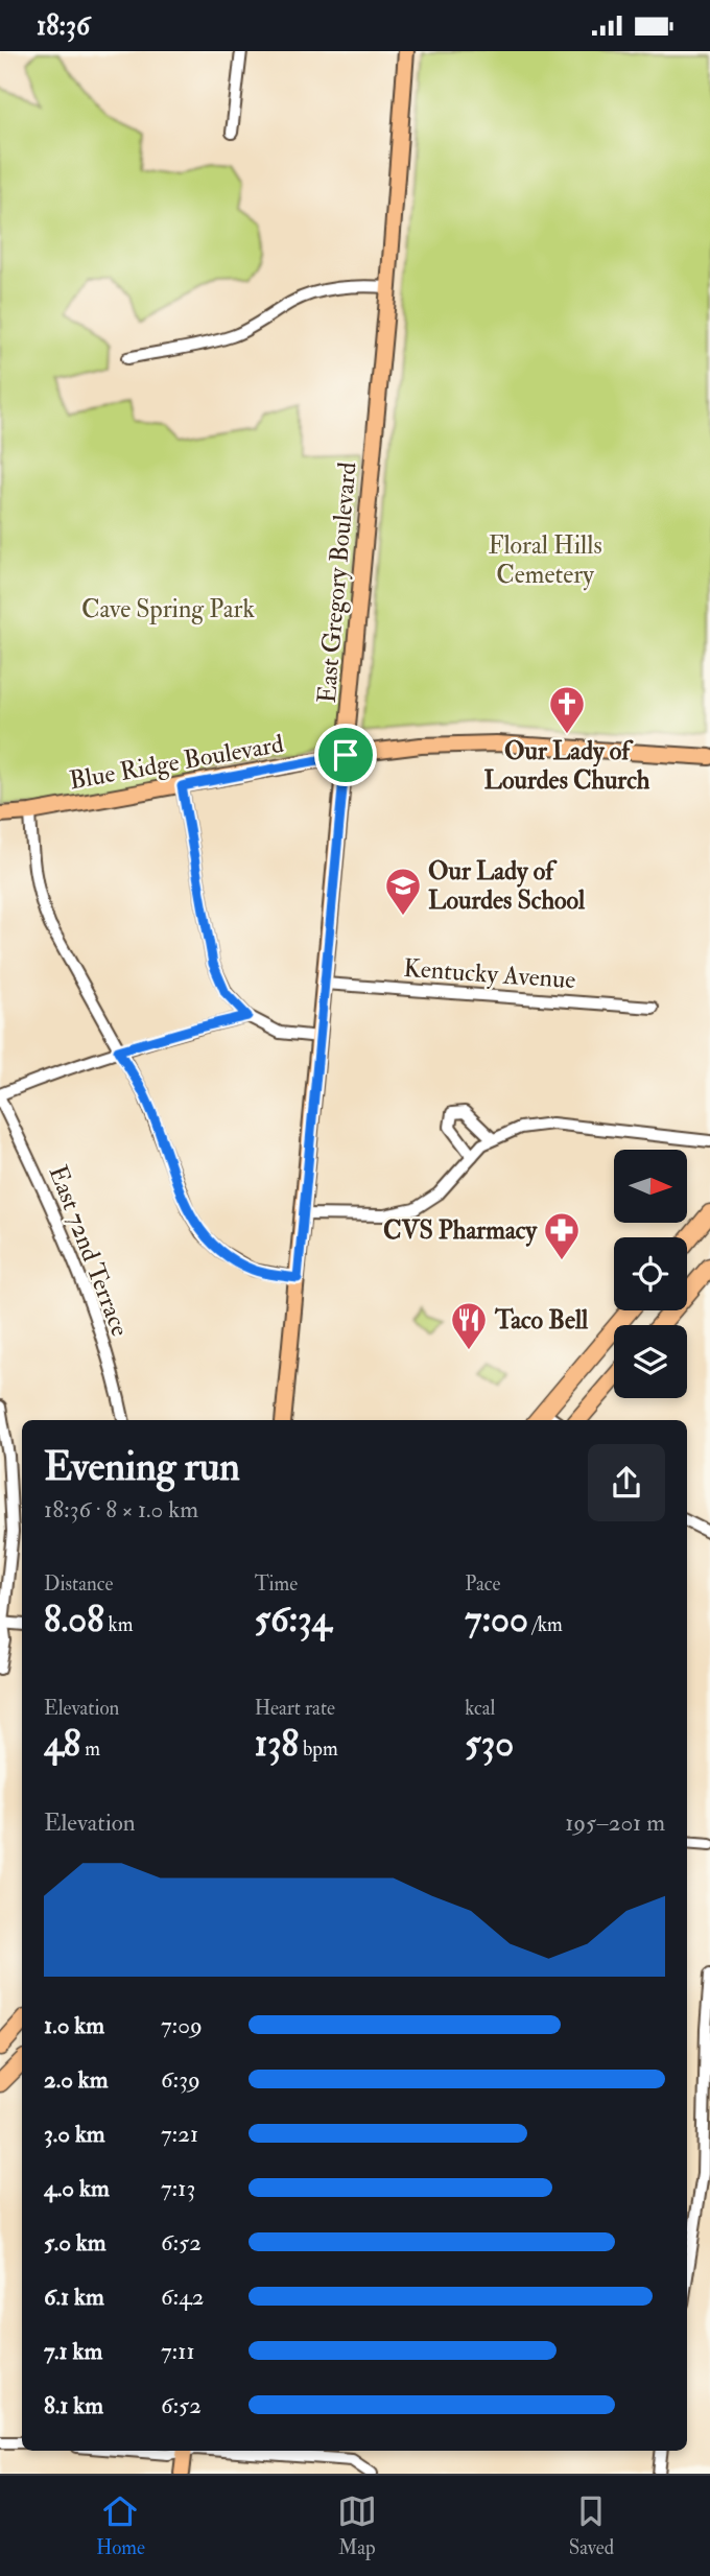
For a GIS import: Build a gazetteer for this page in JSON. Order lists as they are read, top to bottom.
{
  "streets": {
    "main road": ["East Gregory Boulevard", "Blue Ridge Boulevard"],
    "street": ["Kentucky Avenue", "East 72nd Terrace"]
  },
  "crossings": [
    ["East Gregory Boulevard", "Blue Ridge Boulevard"],
    ["East Gregory Boulevard", "Kentucky Avenue"]
  ],
  "parks": ["Floral Hills Cemetery", "Cave Spring Park"],
  "places": {
    "church": ["Our Lady of Lourdes Church"],
    "school or university": ["Our Lady of Lourdes School"],
    "pharmacy": ["CVS Pharmacy"],
    "restaurant": ["Taco Bell"]
  },
  "north": "right",
  "page": {
    "status": "18:36",
    "heading": ["Evening run", "18:36 · 8 × 1.0 km"],
    "stats": [
      ["Distance", "8.08 km"],
      ["Time", "56:34"],
      ["Pace", "7:00 /km"],
      ["Elevation", "48 m"],
      ["Heart rate", "138 bpm"],
      ["kcal", "530"]
    ],
    "chart": ["Elevation", "195–201 m"],
    "list": [
      {
        "name": "1.0 km",
        "note": "7:09"
      },
      {
        "name": "2.0 km",
        "note": "6:39"
      },
      {
        "name": "3.0 km",
        "note": "7:21"
      },
      {
        "name": "4.0 km",
        "note": "7:13"
      },
      {
        "name": "5.0 km",
        "note": "6:52"
      },
      {
        "name": "6.1 km",
        "note": "6:42"
      },
      {
        "name": "7.1 km",
        "note": "7:11"
      },
      {
        "name": "8.1 km",
        "note": "6:52"
      }
    ],
    "tabs": ["Home", "Map", "Saved"]
  }
}
